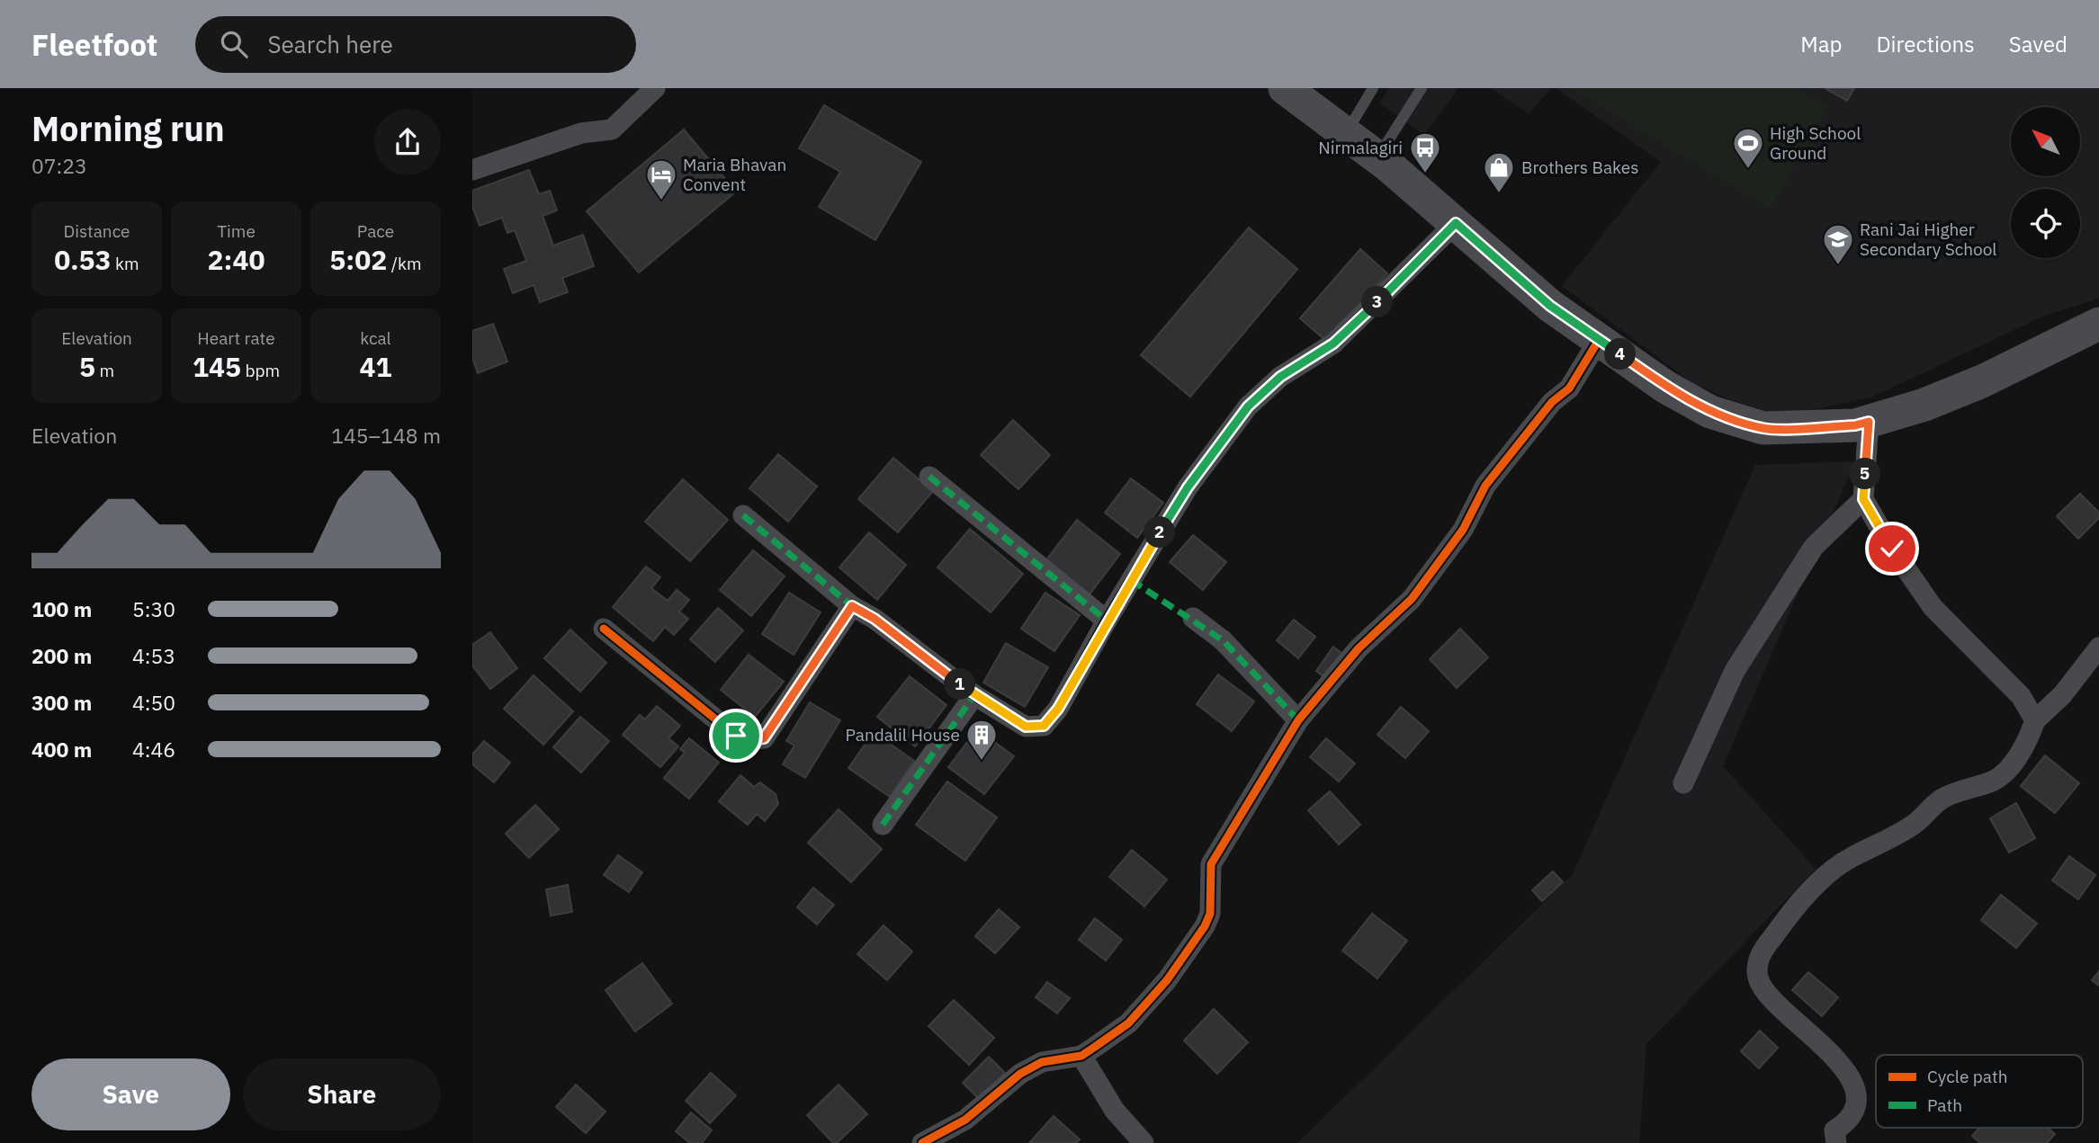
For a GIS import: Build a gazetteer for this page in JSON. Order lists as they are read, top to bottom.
{
  "places": {
    "sports": ["High School Ground"],
    "bus stop": ["Nirmalagiri"],
    "shop": ["Brothers Bakes"],
    "hotel": ["Maria Bhavan Convent"],
    "school or university": ["Rani Jai Higher Secondary School"],
    "building": ["Pandalil House"]
  },
  "legend": ["Cycle path", "Path"],
  "north": "top left",
  "page": {
    "header": "Fleetfoot",
    "search": "Search here",
    "nav": ["Map", "Directions", "Saved"],
    "heading": ["Morning run", "07:23"],
    "stats": [
      ["Distance", "0.53 km"],
      ["Time", "2:40"],
      ["Pace", "5:02 /km"],
      ["Elevation", "5 m"],
      ["Heart rate", "145 bpm"],
      ["kcal", "41"]
    ],
    "pins": [
      "3",
      "4",
      "5",
      "2",
      "1"
    ],
    "chart": ["Elevation", "145–148 m"],
    "list": [
      {
        "name": "100 m",
        "note": "5:30"
      },
      {
        "name": "200 m",
        "note": "4:53"
      },
      {
        "name": "300 m",
        "note": "4:50"
      },
      {
        "name": "400 m",
        "note": "4:46"
      }
    ],
    "buttons": ["Save", "Share"]
  }
}
